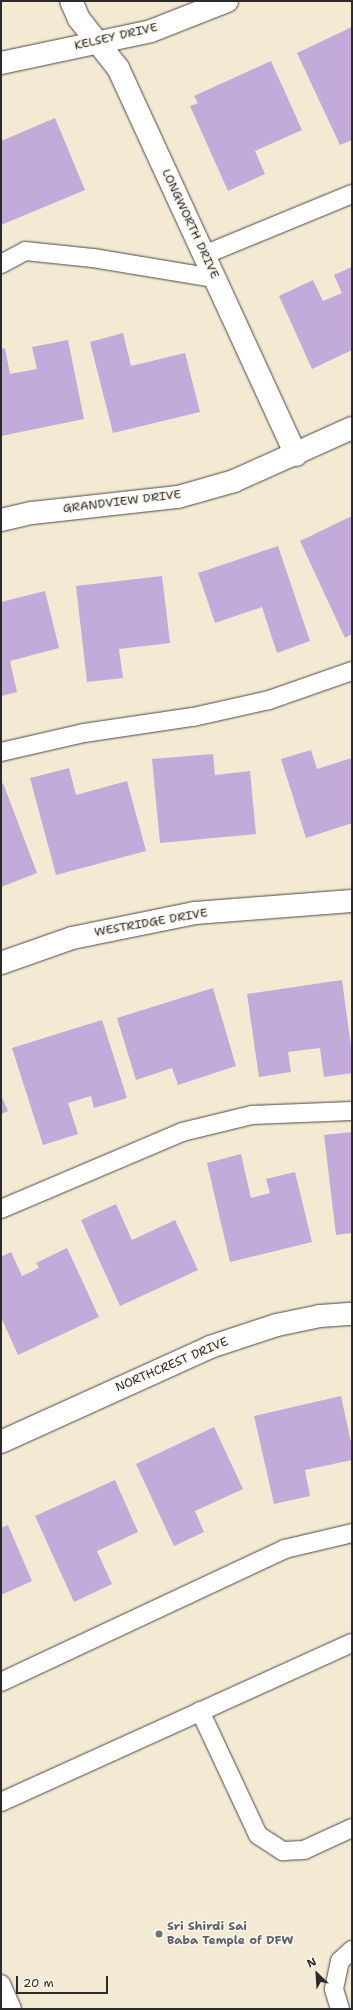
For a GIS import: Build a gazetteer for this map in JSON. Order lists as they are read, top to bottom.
{
  "streets": {
    "street": [
      "KELSEY DRIVE",
      "LONGWORTH DRIVE",
      "GRANDVIEW DRIVE",
      "WESTRIDGE DRIVE",
      "NORTHCREST DRIVE"
    ]
  },
  "crossings": [
    ["KELSEY DRIVE", "LONGWORTH DRIVE"],
    ["LONGWORTH DRIVE", "GRANDVIEW DRIVE"]
  ],
  "places": ["Sri Shirdi Sai Baba Temple of DFW"],
  "scale_bar": "20 m",
  "north": "top left"
}
